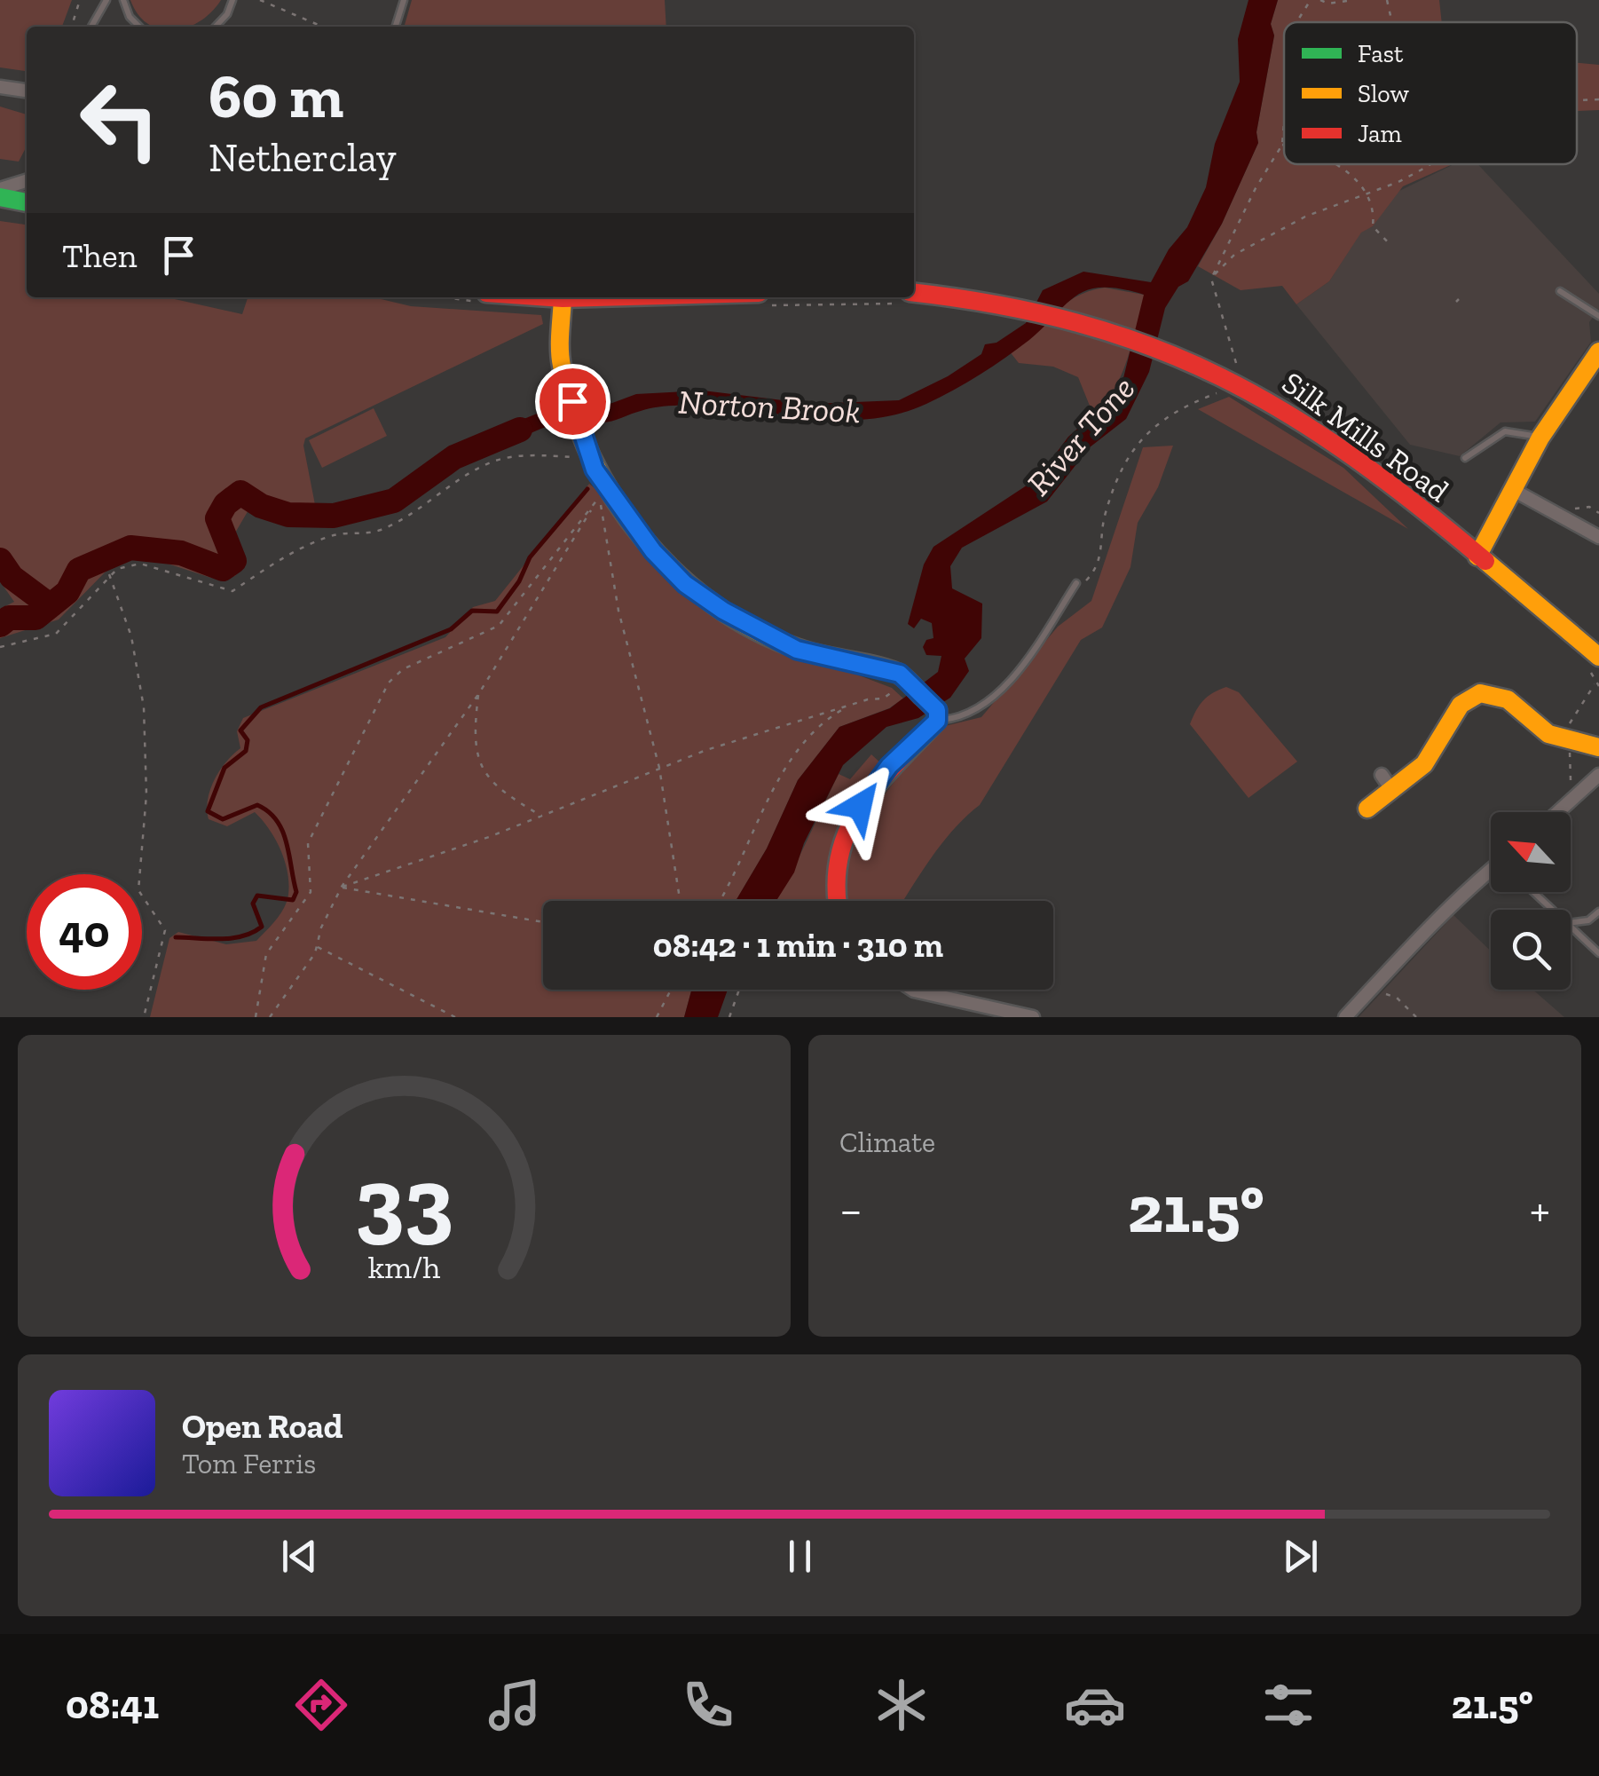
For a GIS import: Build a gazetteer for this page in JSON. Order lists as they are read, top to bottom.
{
  "streets": {
    "street": ["Silk Mills Road"]
  },
  "water": ["Norton Brook", "River Tone"],
  "legend": ["Fast", "Slow", "Jam"],
  "north": "top left",
  "page": {
    "turn": ["60 m", "Netherclay"],
    "then": "Then",
    "limit": "40",
    "trip": "08:42 · 1 min · 310 m",
    "tile": "Climate",
    "heat": ["−", "21.5°", "+"],
    "song": ["Open Road", "Tom Ferris"],
    "tabs": ["08:41", "21.5°"],
    "gauge": ["33", "km/h"]
  }
}
